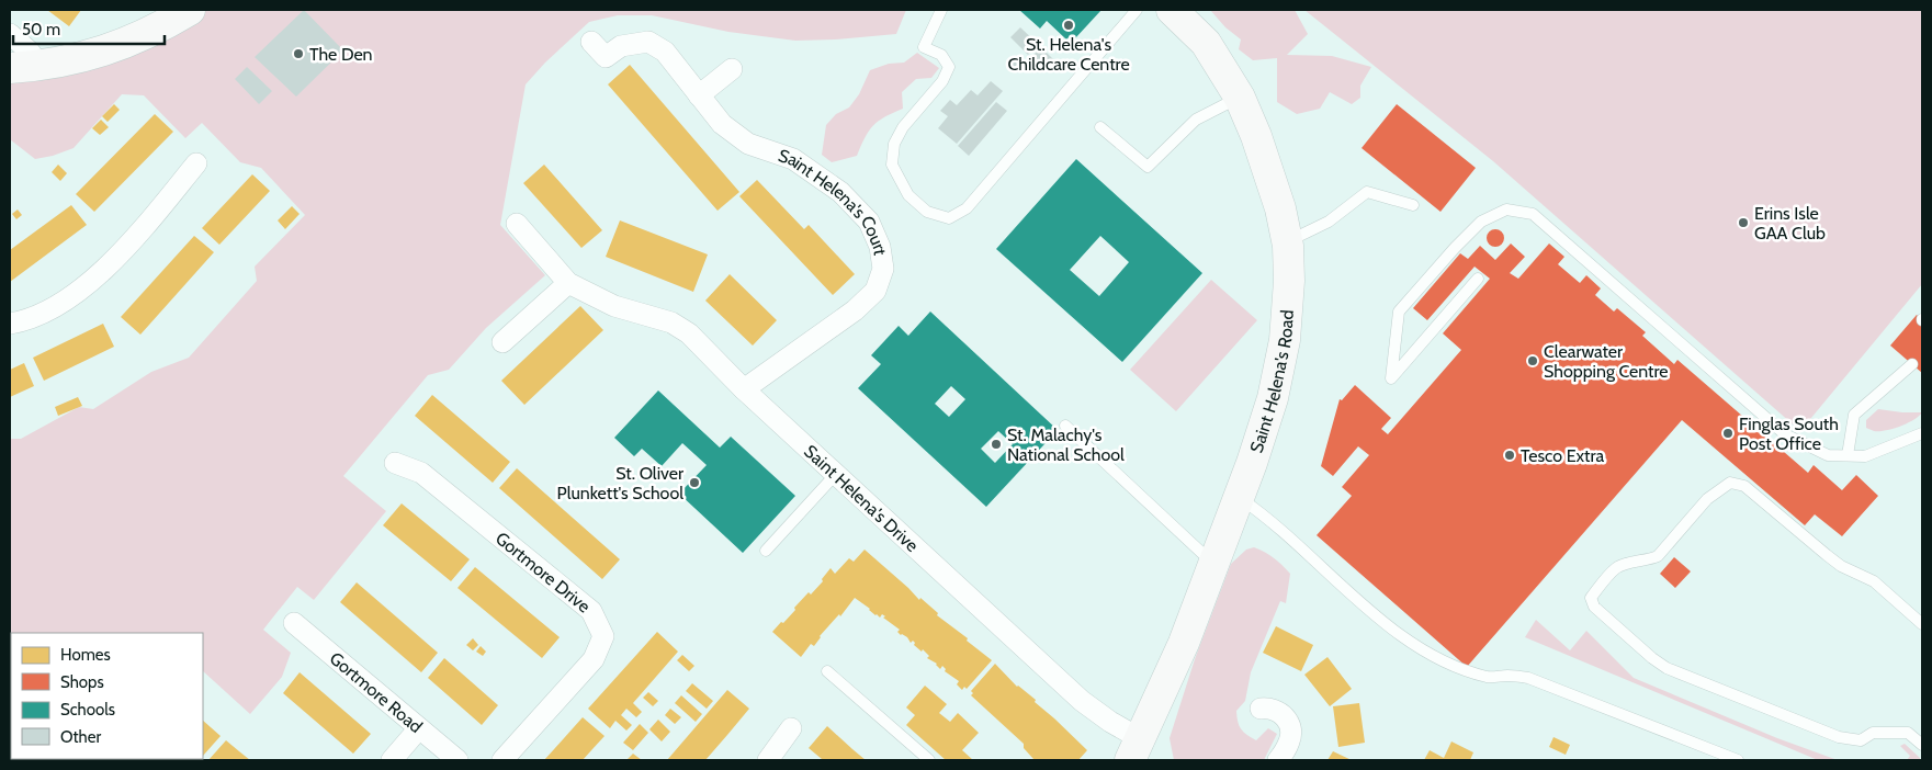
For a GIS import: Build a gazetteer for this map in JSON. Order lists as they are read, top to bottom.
{
  "streets": {
    "street": [
      "Saint Helena's Court",
      "Saint Helena's Road",
      "Saint Helena's Drive",
      "Gortmore Drive",
      "Gortmore Road"
    ]
  },
  "crossings": [
    ["Saint Helena's Court", "Saint Helena's Drive"],
    ["Saint Helena's Road", "Saint Helena's Drive"]
  ],
  "places": [
    "St. Helena's Childcare Centre",
    "The Den",
    "Erins Isle GAA Club",
    "Clearwater Shopping Centre",
    "Finglas South Post Office",
    "St. Malachy's National School",
    "Tesco Extra",
    "St. Oliver Plunkett's School"
  ],
  "legend": [
    "Homes",
    "Shops",
    "Schools",
    "Other"
  ],
  "scale_bar": "50 m"
}
